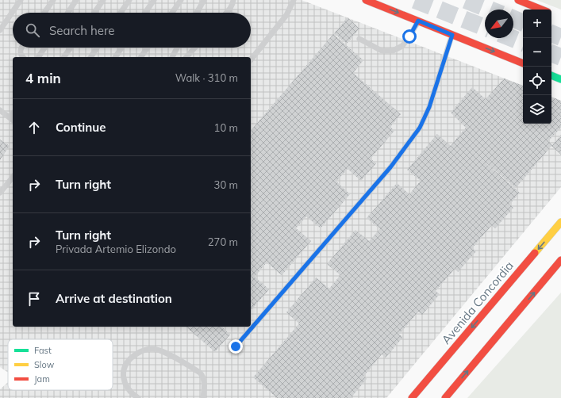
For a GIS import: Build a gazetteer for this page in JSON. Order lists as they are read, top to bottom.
{
  "streets": {
    "main road": ["Avenida Concordia"]
  },
  "legend": ["Fast", "Slow", "Jam"],
  "north": "bottom left",
  "page": {
    "map_buttons": ["+", "−"],
    "search": "Search here",
    "heading": ["4 min", "Walk · 310 m"],
    "list": [
      ["Continue", "10 m"],
      ["Turn right", "30 m"],
      ["Turn right", "Privada Artemio Elizondo", "270 m"],
      "Arrive at destination"
    ]
  }
}
